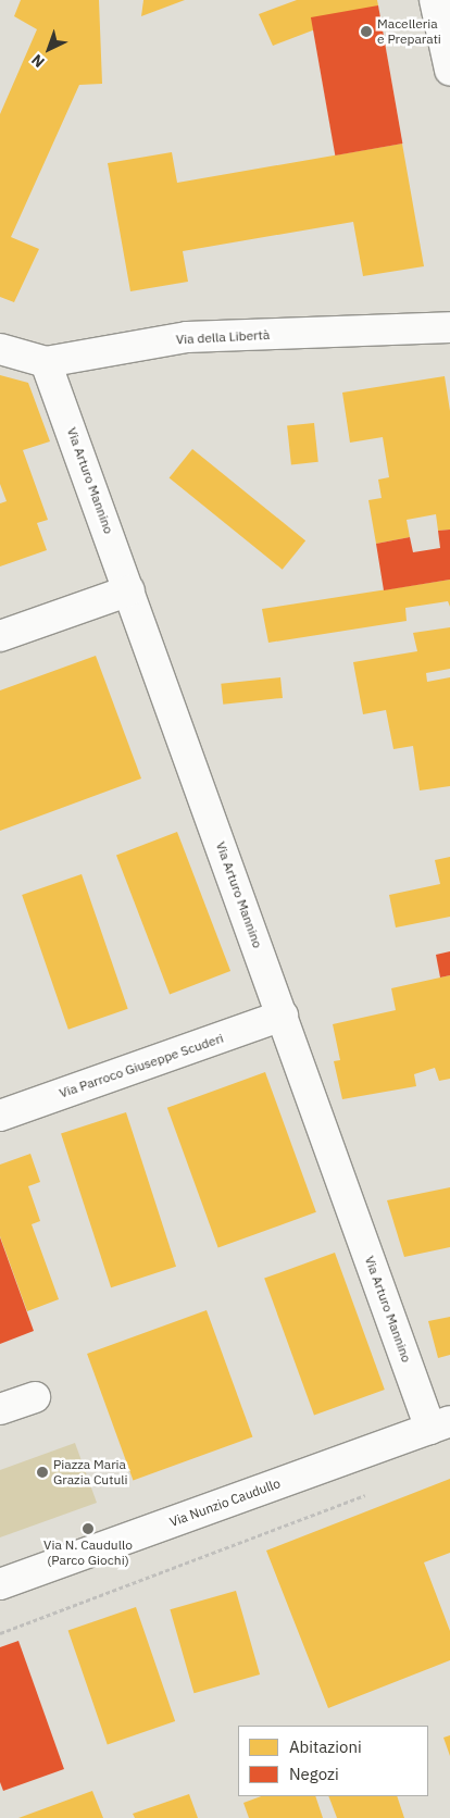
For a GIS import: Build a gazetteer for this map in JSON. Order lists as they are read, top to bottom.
{
  "streets": {
    "street": [
      "Via della Libertà",
      "Via Arturo Mannino",
      "Via Parroco Giuseppe Scuderi",
      "Via Nunzio Caudullo"
    ]
  },
  "crossings": [
    ["Via della Libertà", "Via Arturo Mannino"],
    ["Via Arturo Mannino", "Via Parroco Giuseppe Scuderi"],
    ["Via Arturo Mannino", "Via Nunzio Caudullo"]
  ],
  "places": ["Macelleria e Preparati", "Piazza Maria Grazia Cutuli", "Via N. Caudullo (Parco Giochi)"],
  "legend": ["Abitazioni", "Negozi"],
  "north": "bottom left"
}
